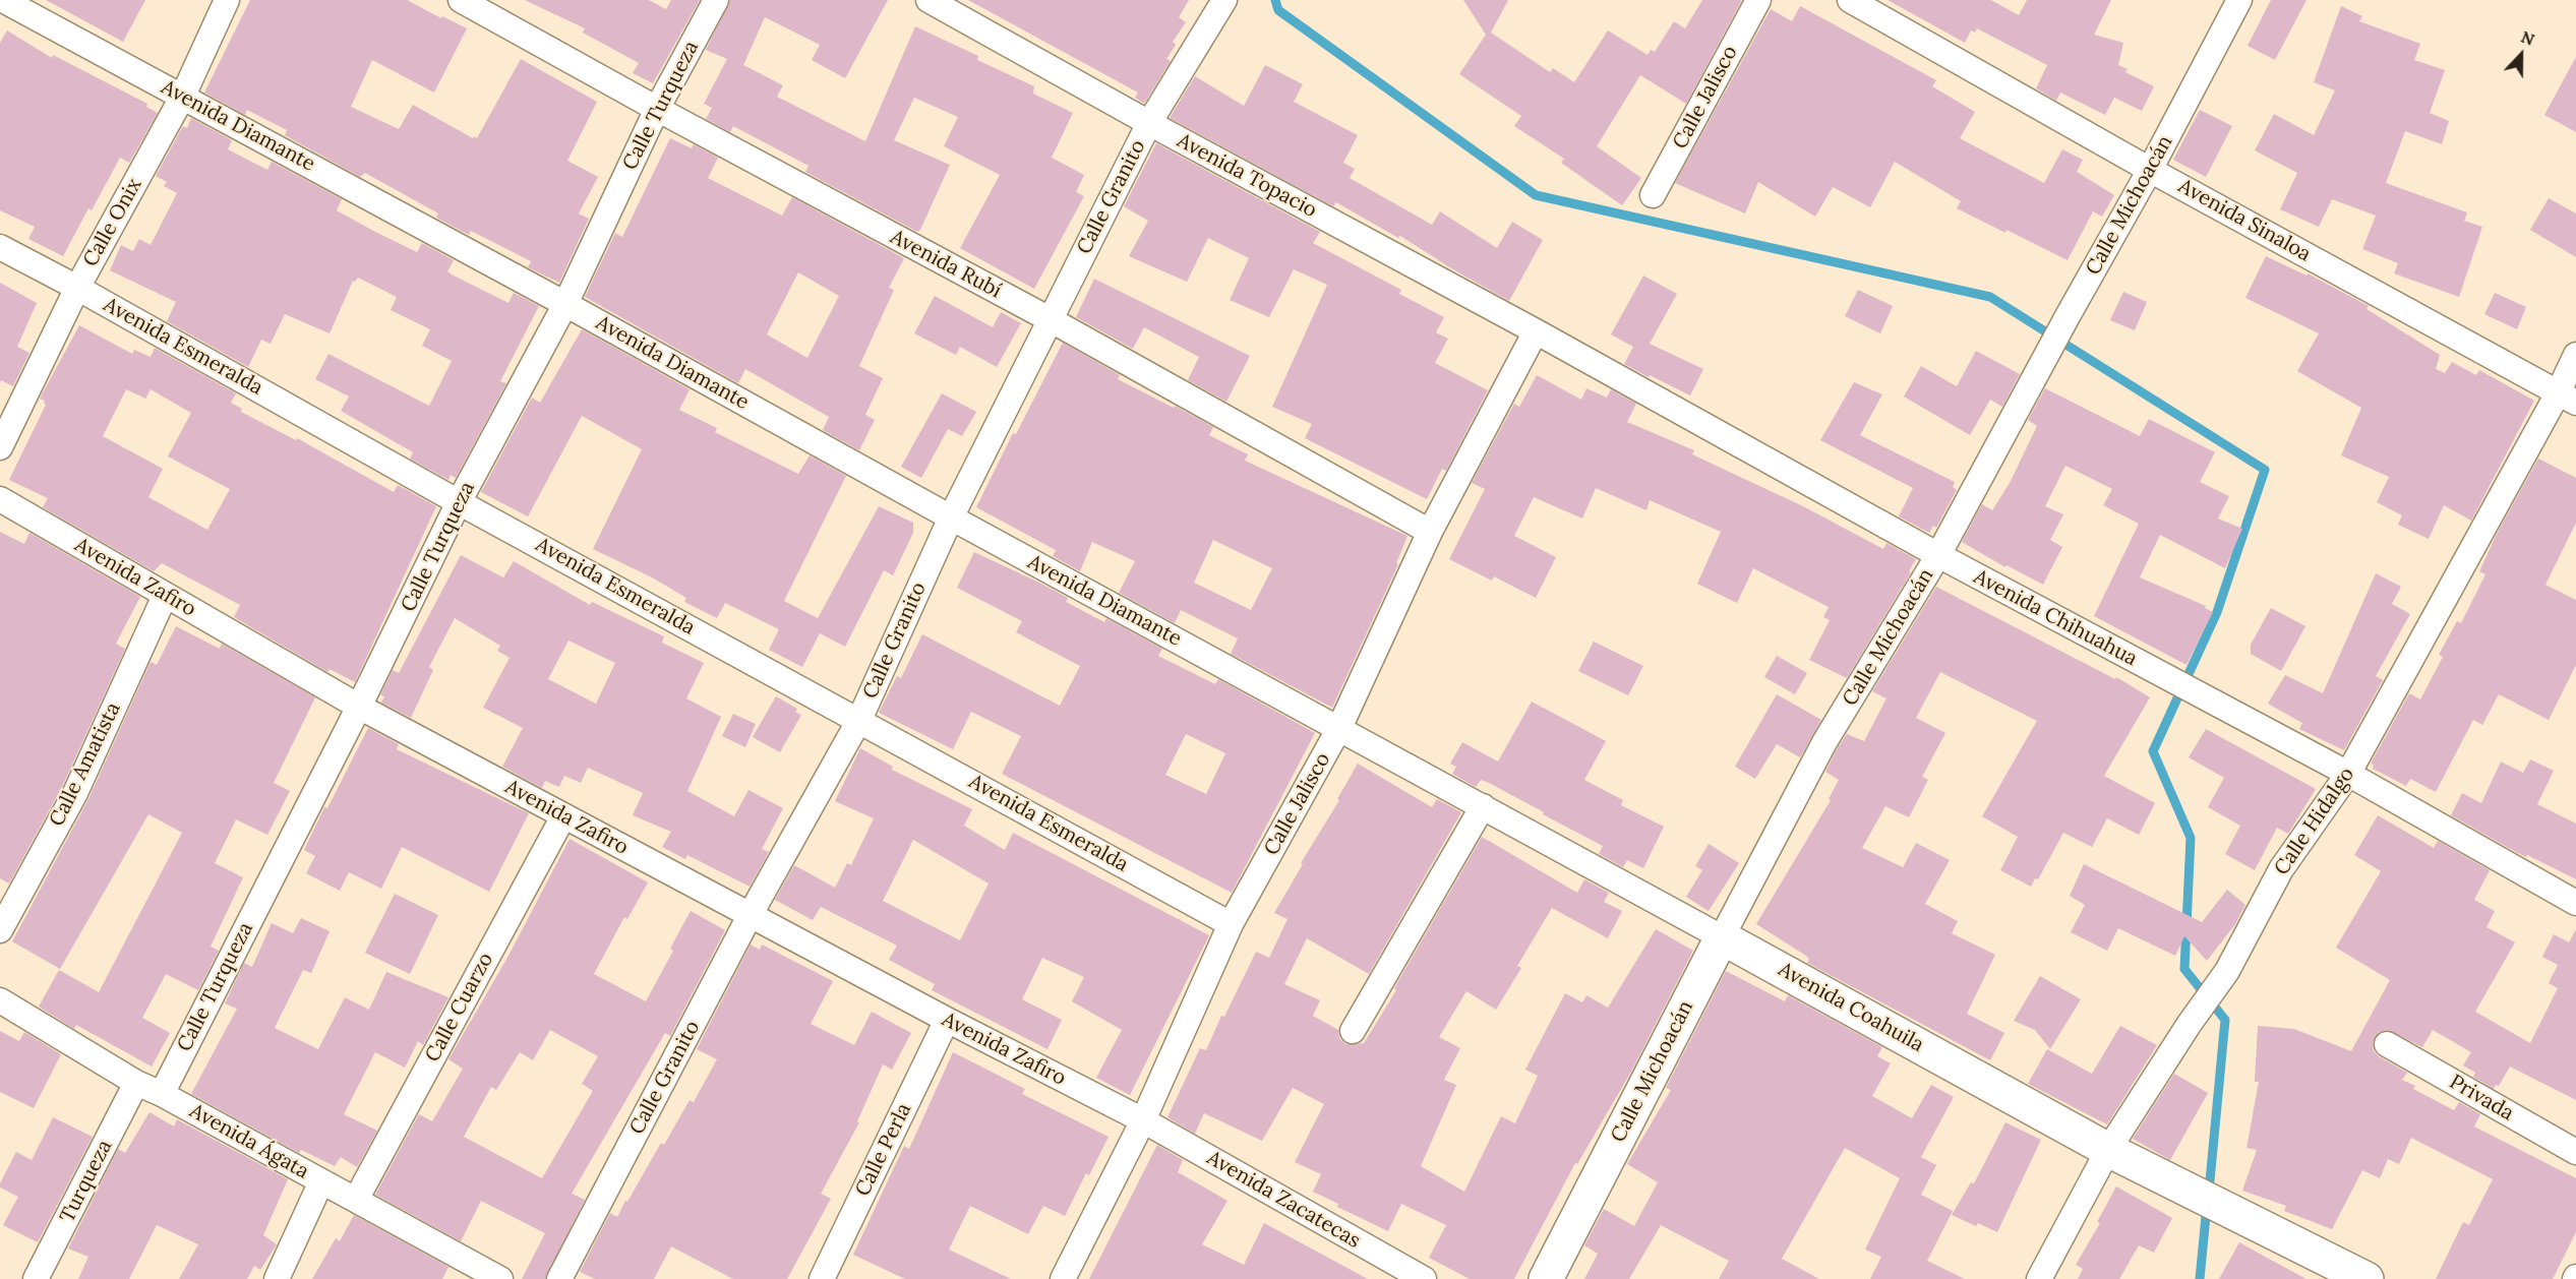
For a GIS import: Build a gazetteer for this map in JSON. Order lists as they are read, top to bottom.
{
  "streets": {
    "street": [
      "Calle Jalisco",
      "Calle Turqueza",
      "Avenida Diamante",
      "Avenida Topacio",
      "Calle Granito",
      "Calle Michoacán",
      "Avenida Sinaloa",
      "Calle Onix",
      "Avenida Rubí",
      "Avenida Esmeralda",
      "Avenida Zafiro",
      "Avenida Chihuahua",
      "Calle Amatista",
      "Calle Hidalgo",
      "Calle Cuarzo",
      "Avenida Coahuila",
      "Privada",
      "Avenida Ágata",
      "Calle Perla",
      "Turqueza",
      "Avenida Zacatecas"
    ]
  },
  "crossings": [
    ["Calle Jalisco", "Avenida Diamante"],
    ["Calle Jalisco", "Avenida Topacio"],
    ["Calle Jalisco", "Avenida Rubí"],
    ["Calle Jalisco", "Avenida Esmeralda"],
    ["Calle Jalisco", "Avenida Zafiro"],
    ["Calle Jalisco", "Avenida Chihuahua"],
    ["Calle Jalisco", "Avenida Coahuila"],
    ["Calle Jalisco", "Avenida Zacatecas"],
    ["Calle Turqueza", "Avenida Diamante"],
    ["Calle Turqueza", "Avenida Rubí"],
    ["Calle Turqueza", "Avenida Esmeralda"],
    ["Calle Turqueza", "Avenida Zafiro"],
    ["Calle Turqueza", "Avenida Ágata"],
    ["Avenida Diamante", "Calle Granito"],
    ["Avenida Diamante", "Calle Onix"],
    ["Avenida Diamante", "Avenida Coahuila"],
    ["Avenida Topacio", "Calle Granito"],
    ["Avenida Topacio", "Avenida Chihuahua"],
    ["Calle Granito", "Avenida Rubí"],
    ["Calle Granito", "Avenida Esmeralda"],
    ["Calle Granito", "Avenida Zafiro"],
    ["Calle Michoacán", "Avenida Sinaloa"],
    ["Calle Michoacán", "Avenida Chihuahua"],
    ["Calle Michoacán", "Avenida Coahuila"],
    ["Avenida Sinaloa", "Calle Hidalgo"],
    ["Calle Onix", "Avenida Esmeralda"],
    ["Avenida Zafiro", "Calle Amatista"],
    ["Avenida Zafiro", "Calle Cuarzo"],
    ["Avenida Zafiro", "Calle Perla"],
    ["Avenida Zafiro", "Avenida Zacatecas"],
    ["Avenida Chihuahua", "Calle Hidalgo"],
    ["Calle Hidalgo", "Avenida Coahuila"],
    ["Calle Cuarzo", "Avenida Ágata"],
    ["Avenida Ágata", "Turqueza"]
  ],
  "north": "top"
}
